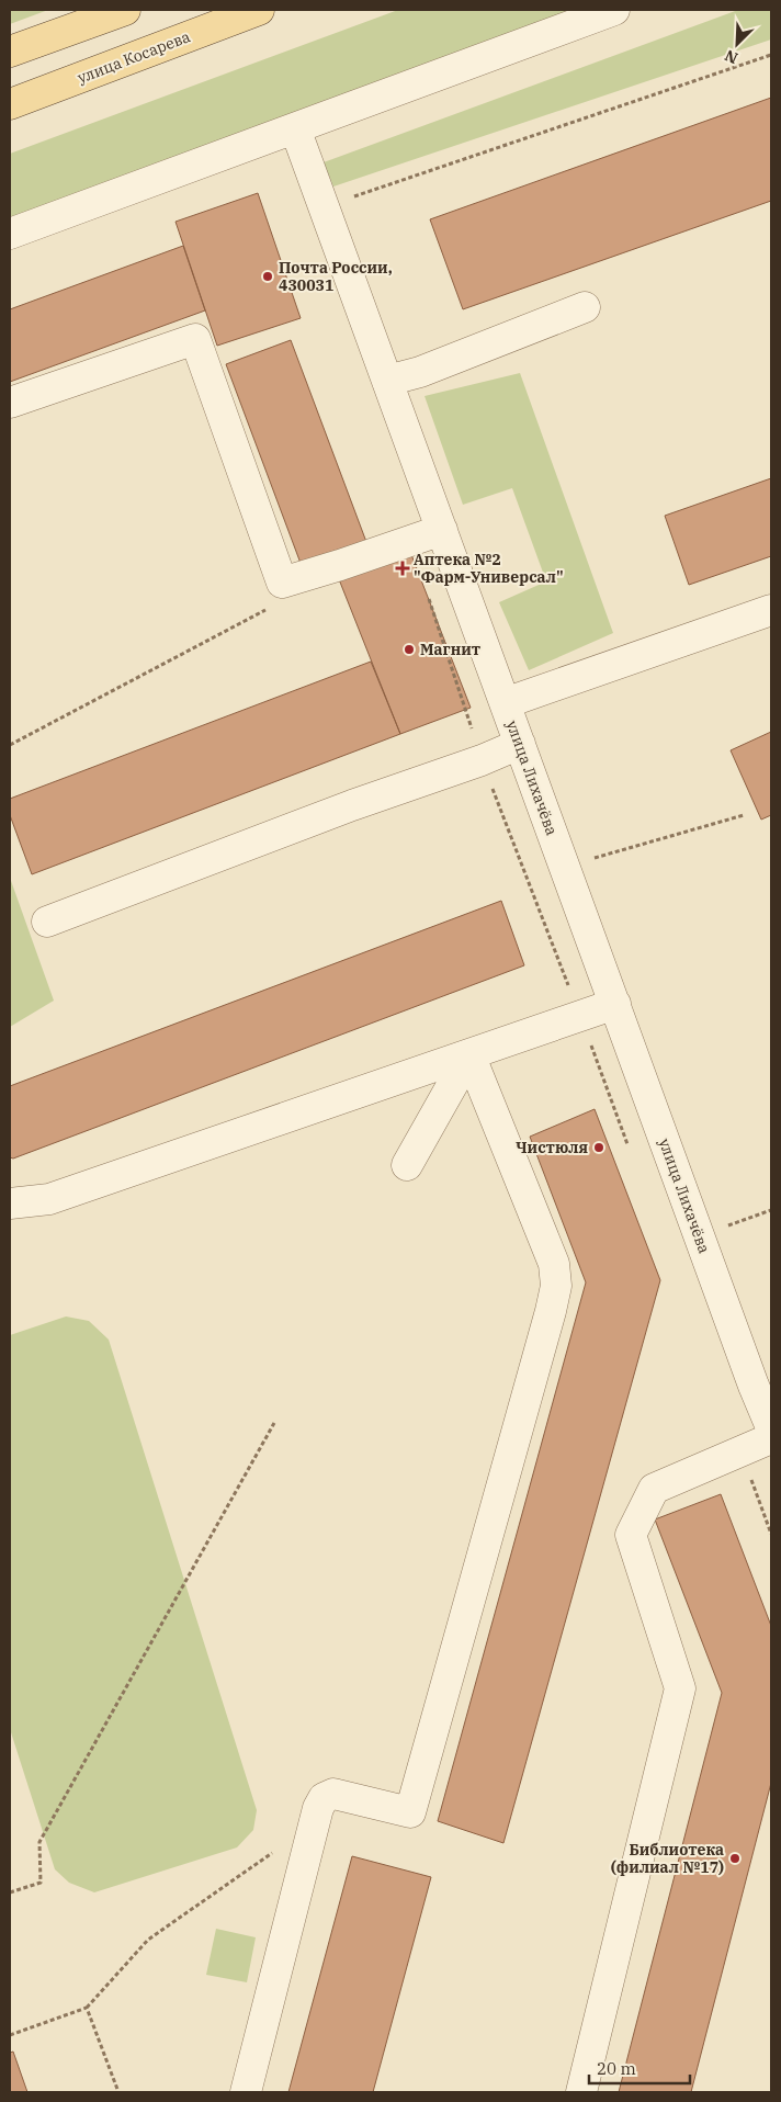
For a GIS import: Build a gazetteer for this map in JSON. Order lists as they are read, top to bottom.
{
  "streets": {
    "main road": ["улица Косарева"],
    "street": ["улица Лихачёва"]
  },
  "places": {
    "other": [
      "Почта России, 430031",
      "Магнит",
      "Чистюля",
      "Библиотека (филиал №17)"
    ],
    "health": ["Аптека №2 \"Фарм-Универсал\""]
  },
  "scale_bar": "20 m",
  "north": "bottom left"
}
